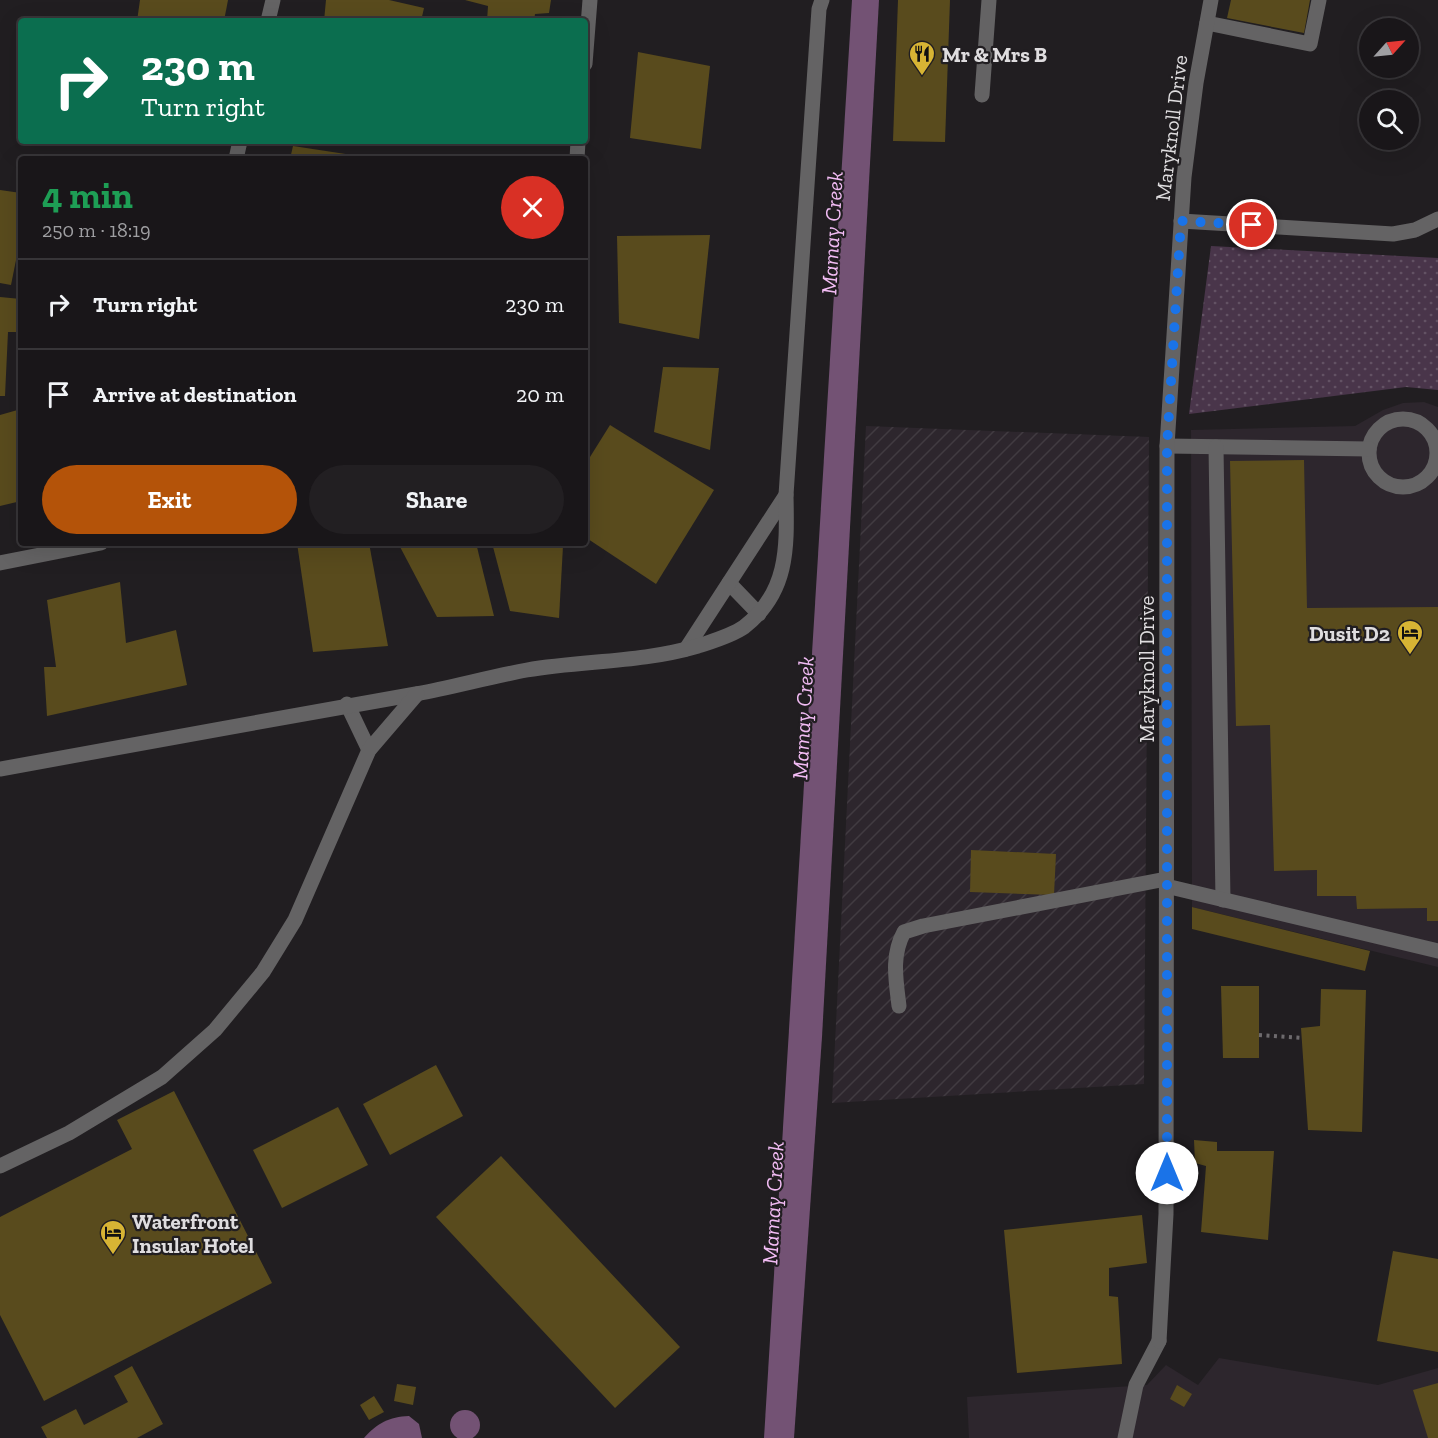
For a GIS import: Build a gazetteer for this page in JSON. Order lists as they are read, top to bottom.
{
  "streets": {
    "street": ["Maryknoll Drive"]
  },
  "water": ["Mamay Creek"],
  "places": {
    "restaurant": ["Mr & Mrs B"],
    "hotel": ["Dusit D2", "Waterfront Insular Hotel"]
  },
  "north": "top right",
  "page": {
    "turn": ["230 m", "Turn right"],
    "heading": ["4 min", "250 m · 18:19"],
    "list": [
      {
        "name": "Turn right",
        "value": "230 m"
      },
      {
        "name": "Arrive at destination",
        "value": "20 m"
      }
    ],
    "buttons": ["Exit", "Share"]
  }
}
